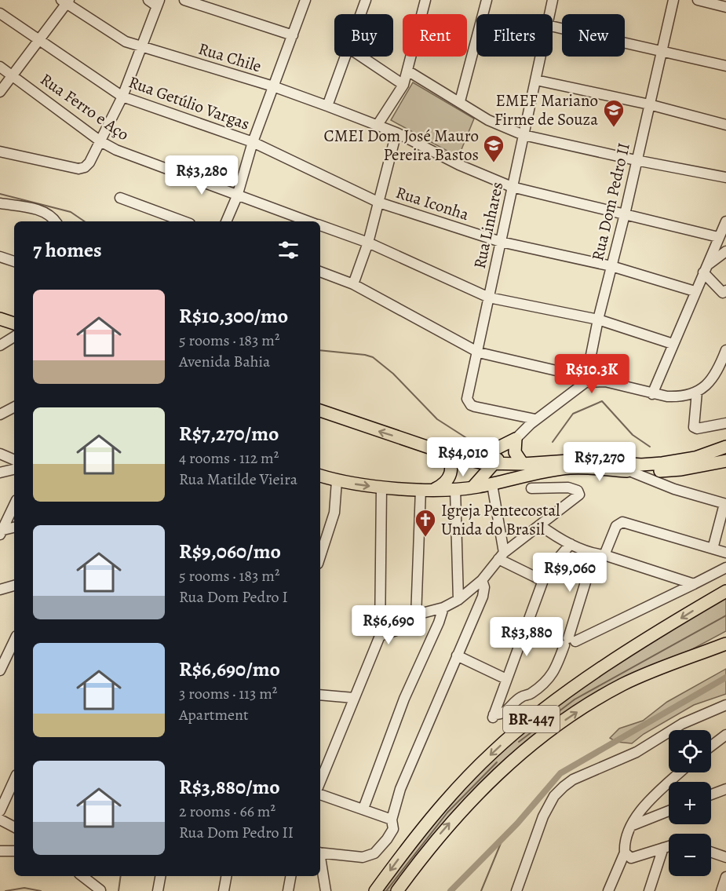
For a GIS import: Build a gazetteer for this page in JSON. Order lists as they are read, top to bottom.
{
  "streets": {
    "main road": ["BR-447"],
    "street": [
      "Rua Chile",
      "Rua Getúlio Vargas",
      "Rua Ferro e Aço",
      "Rua Dom Pedro II",
      "Rua Iconha",
      "Rua Linhares"
    ]
  },
  "crossings": [
    ["Rua Chile", "Rua Dom Pedro II"],
    ["Rua Chile", "Rua Linhares"],
    ["Rua Getúlio Vargas", "Rua Iconha"],
    ["Rua Ferro e Aço", "Rua Dom Pedro II"],
    ["Rua Ferro e Aço", "Rua Linhares"],
    ["Rua Dom Pedro II", "Rua Iconha"],
    ["Rua Iconha", "Rua Linhares"]
  ],
  "places": {
    "school or university": ["EMEF Mariano Firme de Souza", "CMEI Dom José Mauro Pereira Bastos"],
    "church": ["Igreja Pentecostal Unida do Brasil"]
  },
  "page": {
    "chip": [
      "Buy",
      "Rent",
      "Filters",
      "New"
    ],
    "price": [
      "R$3,280",
      "R$10.3K",
      "R$4,010",
      "R$7,270",
      "R$9,060",
      "R$6,690",
      "R$3,880"
    ],
    "heading": "7 homes",
    "list": [
      {
        "name": "R$10,300/mo",
        "note": "5 rooms · 183 m² · Avenida Bahia"
      },
      {
        "name": "R$7,270/mo",
        "note": "4 rooms · 112 m² · Rua Matilde Vieira"
      },
      {
        "name": "R$9,060/mo",
        "note": "5 rooms · 183 m² · Rua Dom Pedro I"
      },
      {
        "name": "R$6,690/mo",
        "note": "3 rooms · 113 m² · Apartment"
      },
      {
        "name": "R$3,880/mo",
        "note": "2 rooms · 66 m² · Rua Dom Pedro II"
      }
    ],
    "map_buttons": ["+", "−"]
  }
}
